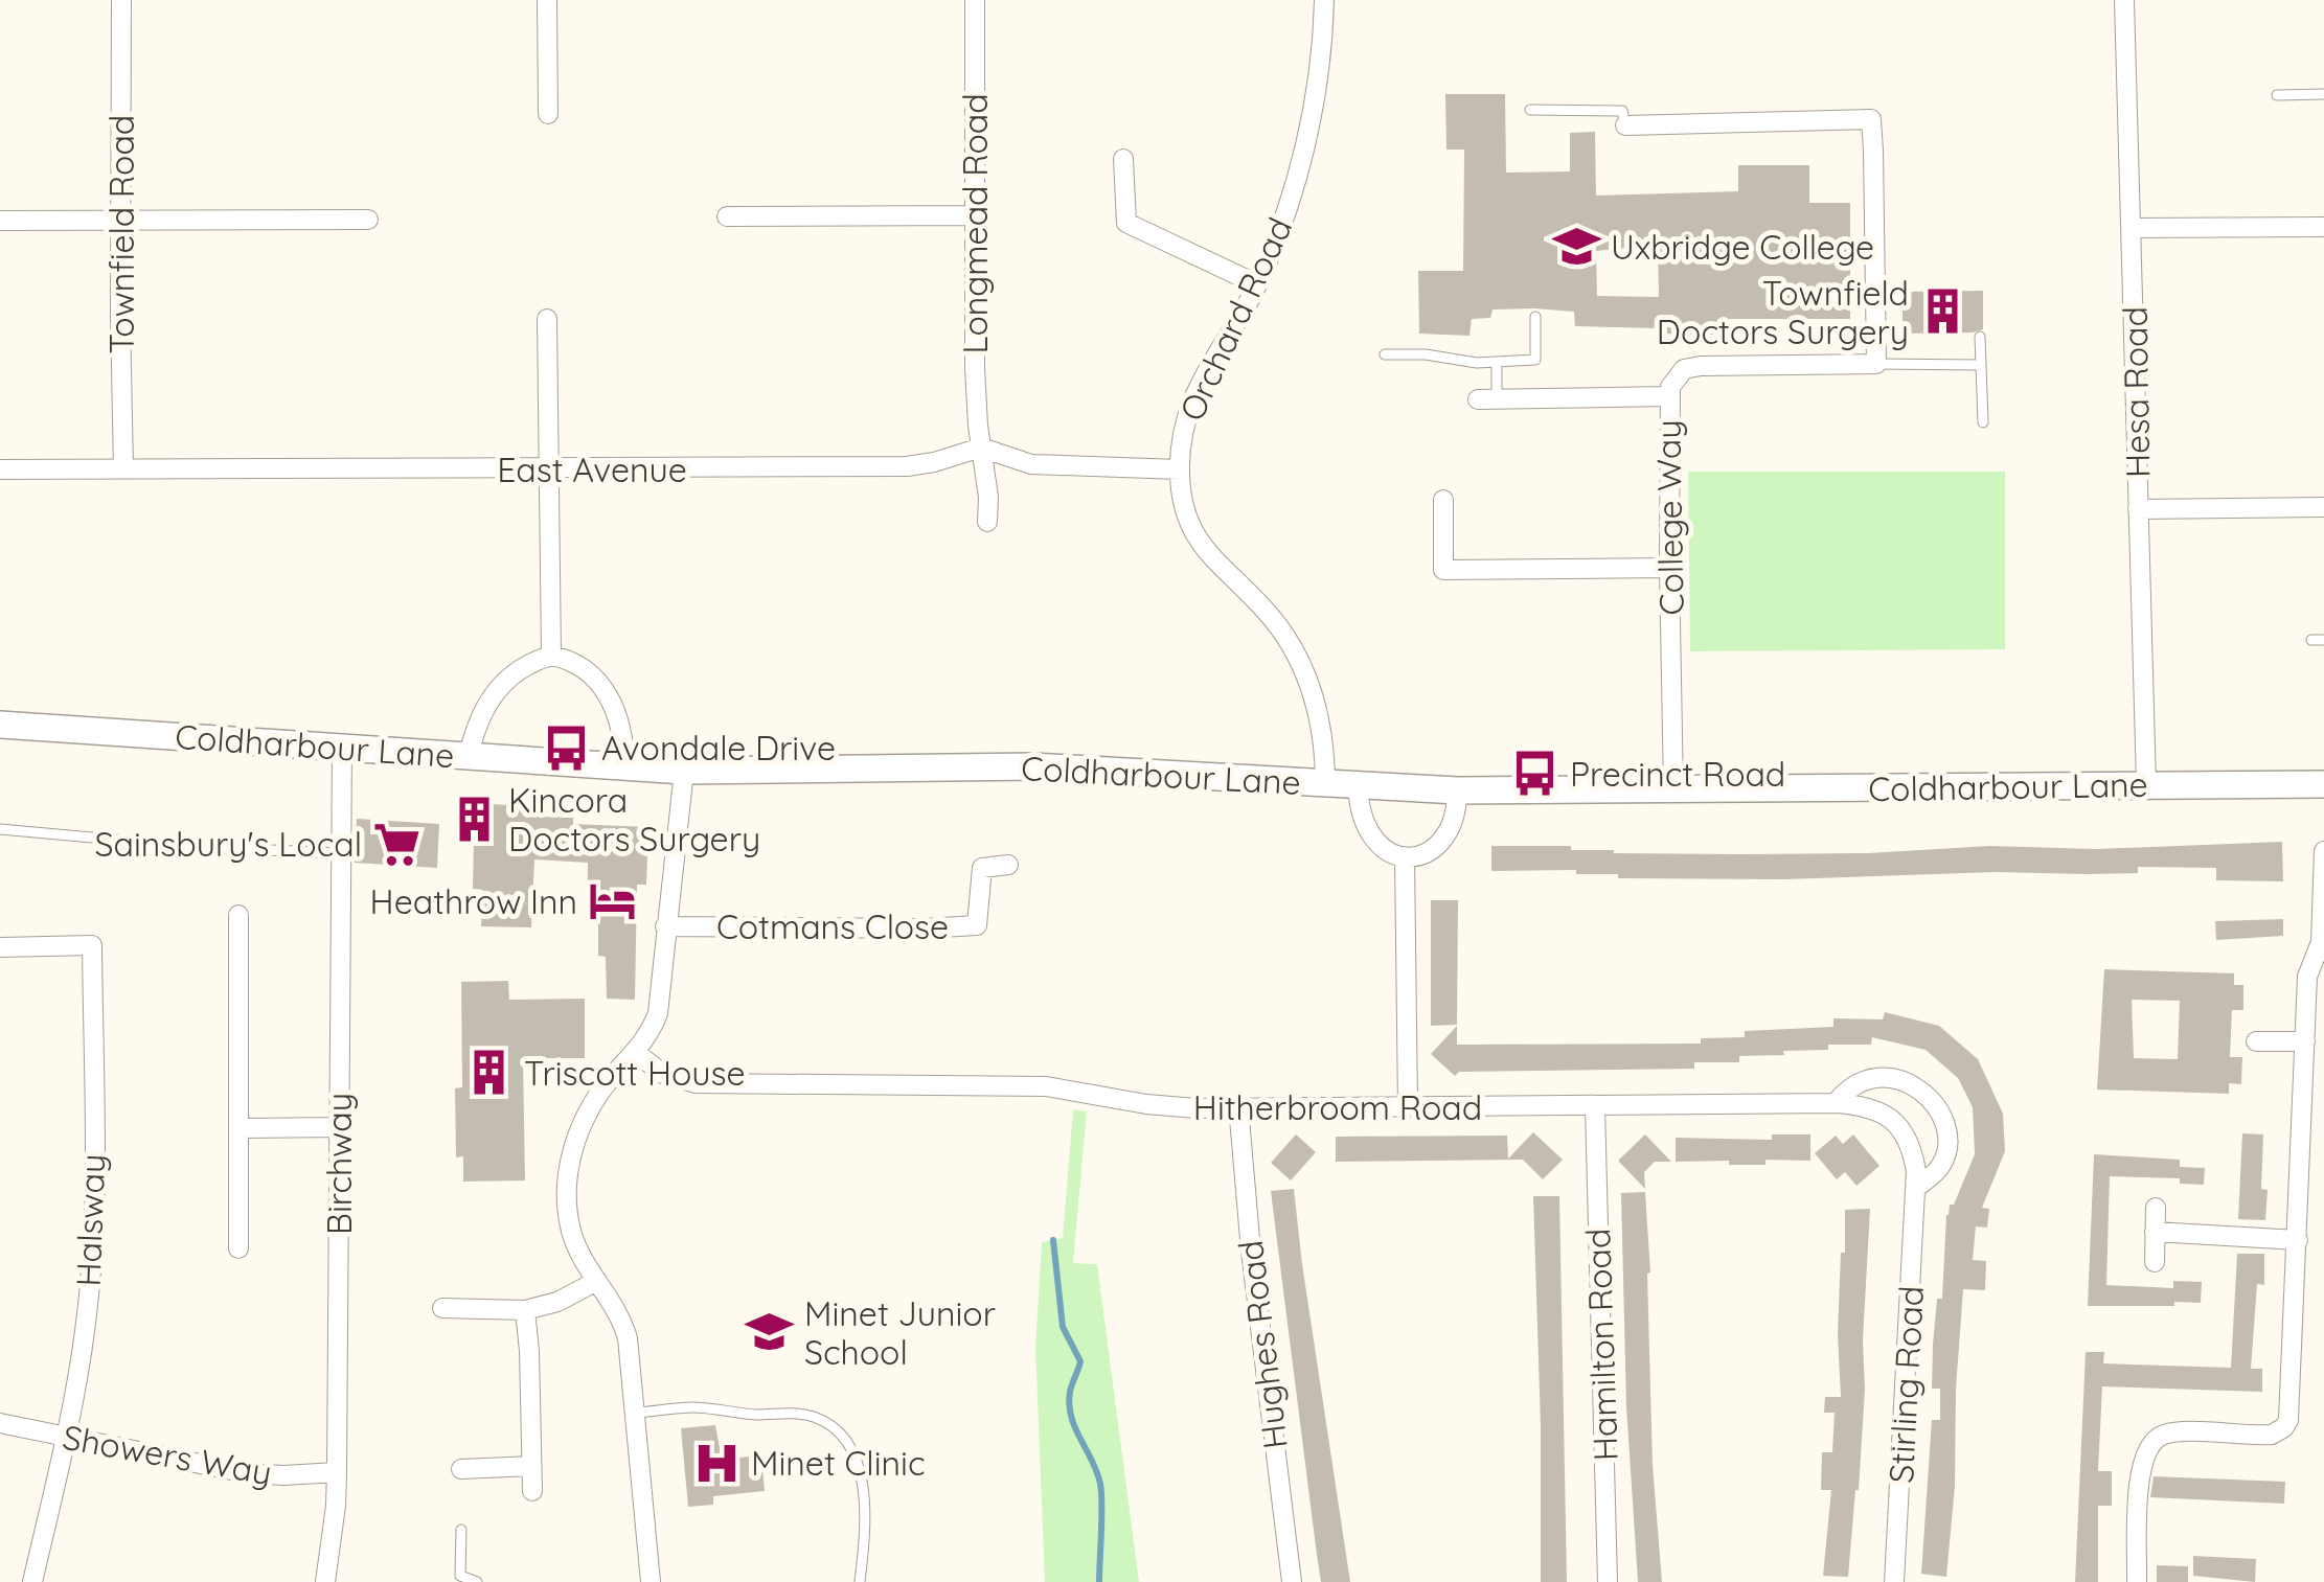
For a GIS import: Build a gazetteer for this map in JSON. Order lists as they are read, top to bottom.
{
  "streets": {
    "street": [
      "Longmead Road",
      "Townfield Road",
      "Orchard Road",
      "Hesa Road",
      "East Avenue",
      "College Way",
      "Coldharbour Lane",
      "Cotmans Close",
      "Hitherbroom Road",
      "Birchway",
      "Halsway",
      "Hughes Road",
      "Hamilton Road",
      "Stirling Road",
      "Showers Way"
    ]
  },
  "crossings": [
    ["Longmead Road", "East Avenue"],
    ["Townfield Road", "East Avenue"],
    ["Orchard Road", "Coldharbour Lane"],
    ["Hesa Road", "Coldharbour Lane"],
    ["College Way", "Coldharbour Lane"],
    ["Coldharbour Lane", "Birchway"],
    ["Hitherbroom Road", "Hughes Road"],
    ["Hitherbroom Road", "Hamilton Road"],
    ["Birchway", "Showers Way"],
    ["Halsway", "Showers Way"]
  ],
  "places": {
    "school or university": ["Uxbridge College", "Minet Junior School"],
    "building": ["Townfield Doctors Surgery", "Kincora Doctors Surgery", "Triscott House"],
    "bus stop": ["Avondale Drive", "Precinct Road"],
    "supermarket": ["Sainsbury's Local"],
    "hotel": ["Heathrow Inn"],
    "hospital": ["Minet Clinic"]
  }
}
